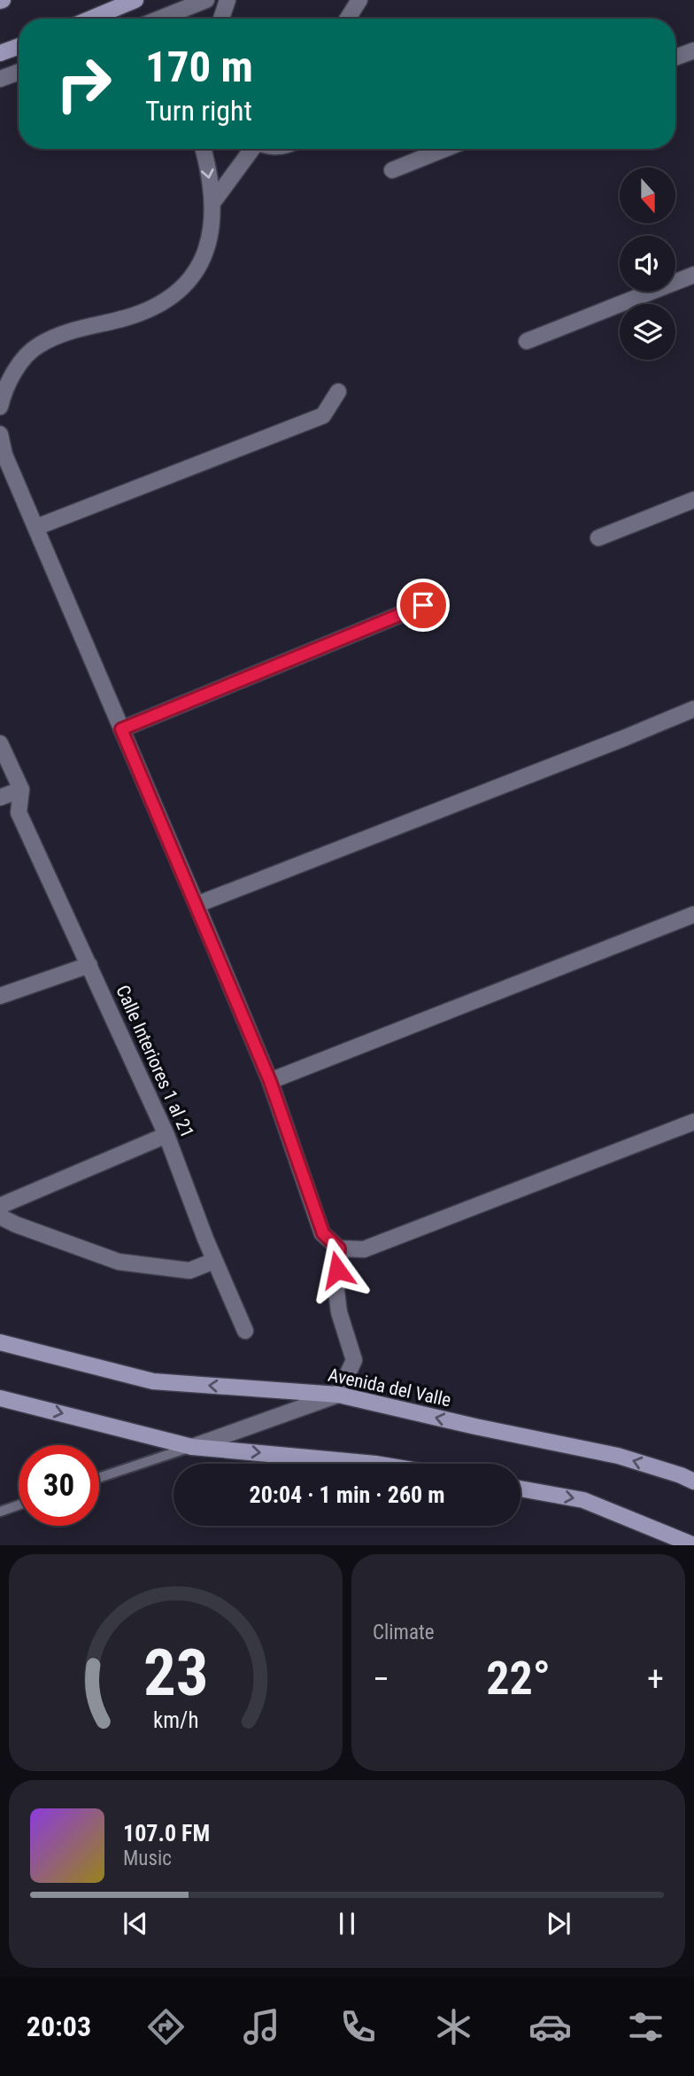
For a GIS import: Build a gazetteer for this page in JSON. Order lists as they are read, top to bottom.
{
  "streets": {
    "street": ["Calle Interiores 1 al 21", "Avenida del Valle"]
  },
  "north": "bottom",
  "page": {
    "turn": ["170 m", "Turn right"],
    "limit": "30",
    "trip": "20:04 · 1 min · 260 m",
    "tile": "Climate",
    "heat": ["−", "22°", "+"],
    "song": ["107.0 FM", "Music"],
    "tabs": "20:03",
    "gauge": ["23", "km/h"]
  }
}
